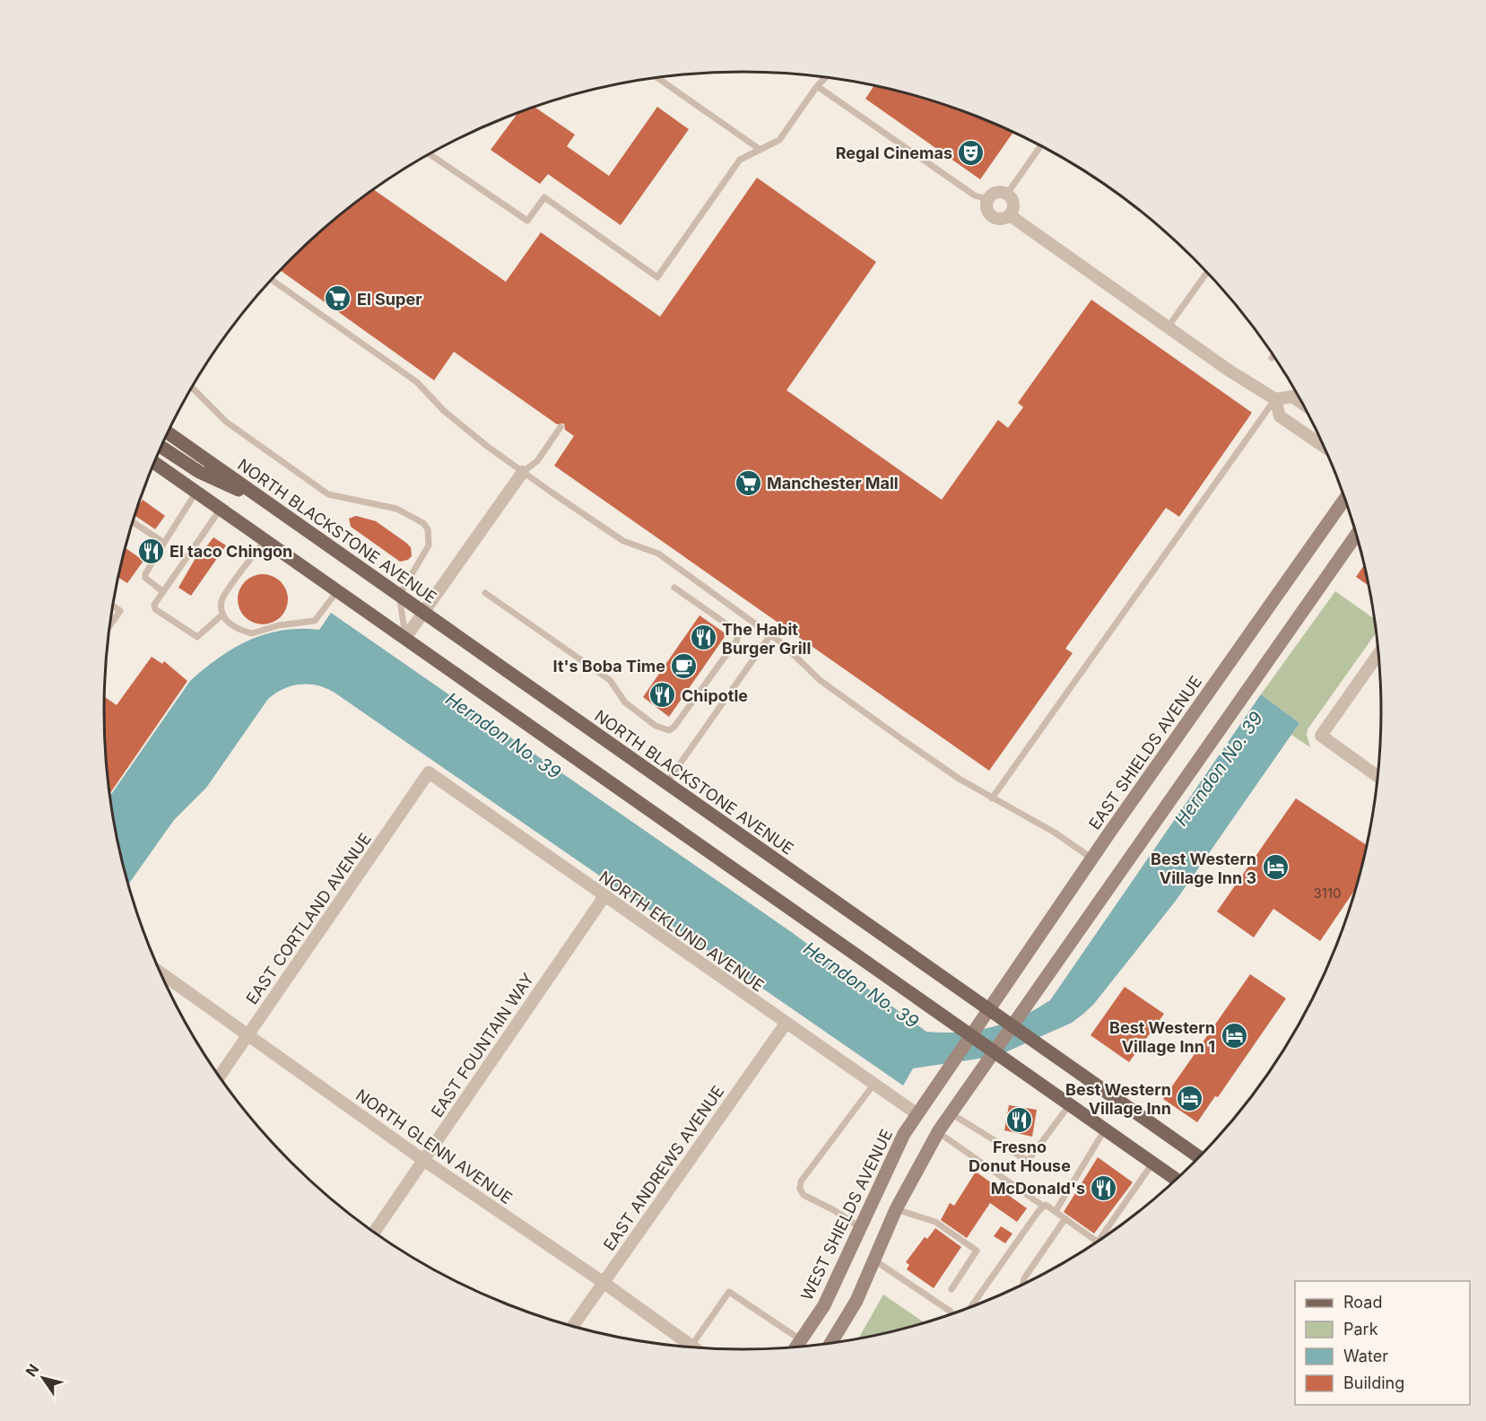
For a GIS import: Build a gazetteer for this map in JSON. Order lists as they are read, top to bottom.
{
  "streets": {
    "main road": ["NORTH BLACKSTONE AVENUE", "EAST SHIELDS AVENUE", "WEST SHIELDS AVENUE"],
    "street": [
      "EAST CORTLAND AVENUE",
      "NORTH EKLUND AVENUE",
      "EAST FOUNTAIN WAY",
      "NORTH GLENN AVENUE",
      "EAST ANDREWS AVENUE"
    ]
  },
  "crossings": [
    ["NORTH BLACKSTONE AVENUE", "EAST SHIELDS AVENUE"],
    ["EAST SHIELDS AVENUE", "WEST SHIELDS AVENUE"],
    ["EAST CORTLAND AVENUE", "NORTH EKLUND AVENUE"],
    ["EAST CORTLAND AVENUE", "NORTH GLENN AVENUE"],
    ["NORTH EKLUND AVENUE", "EAST FOUNTAIN WAY"],
    ["NORTH EKLUND AVENUE", "EAST ANDREWS AVENUE"],
    ["NORTH EKLUND AVENUE", "WEST SHIELDS AVENUE"],
    ["EAST FOUNTAIN WAY", "NORTH GLENN AVENUE"],
    ["NORTH GLENN AVENUE", "EAST ANDREWS AVENUE"]
  ],
  "water": ["Herndon No. 39"],
  "places": {
    "theatre": ["Regal Cinemas"],
    "supermarket": ["El Super", "Manchester Mall"],
    "restaurant": [
      "El taco Chingon",
      "The Habit Burger Grill",
      "Chipotle",
      "Fresno Donut House",
      "McDonald's"
    ],
    "cafe": ["It's Boba Time"],
    "hotel": ["Best Western Village Inn 3", "Best Western Village Inn 1", "Best Western Village Inn"]
  },
  "house_numbers": ["3110"],
  "legend": [
    "Road",
    "Park",
    "Water",
    "Building"
  ],
  "north": "top left"
}
